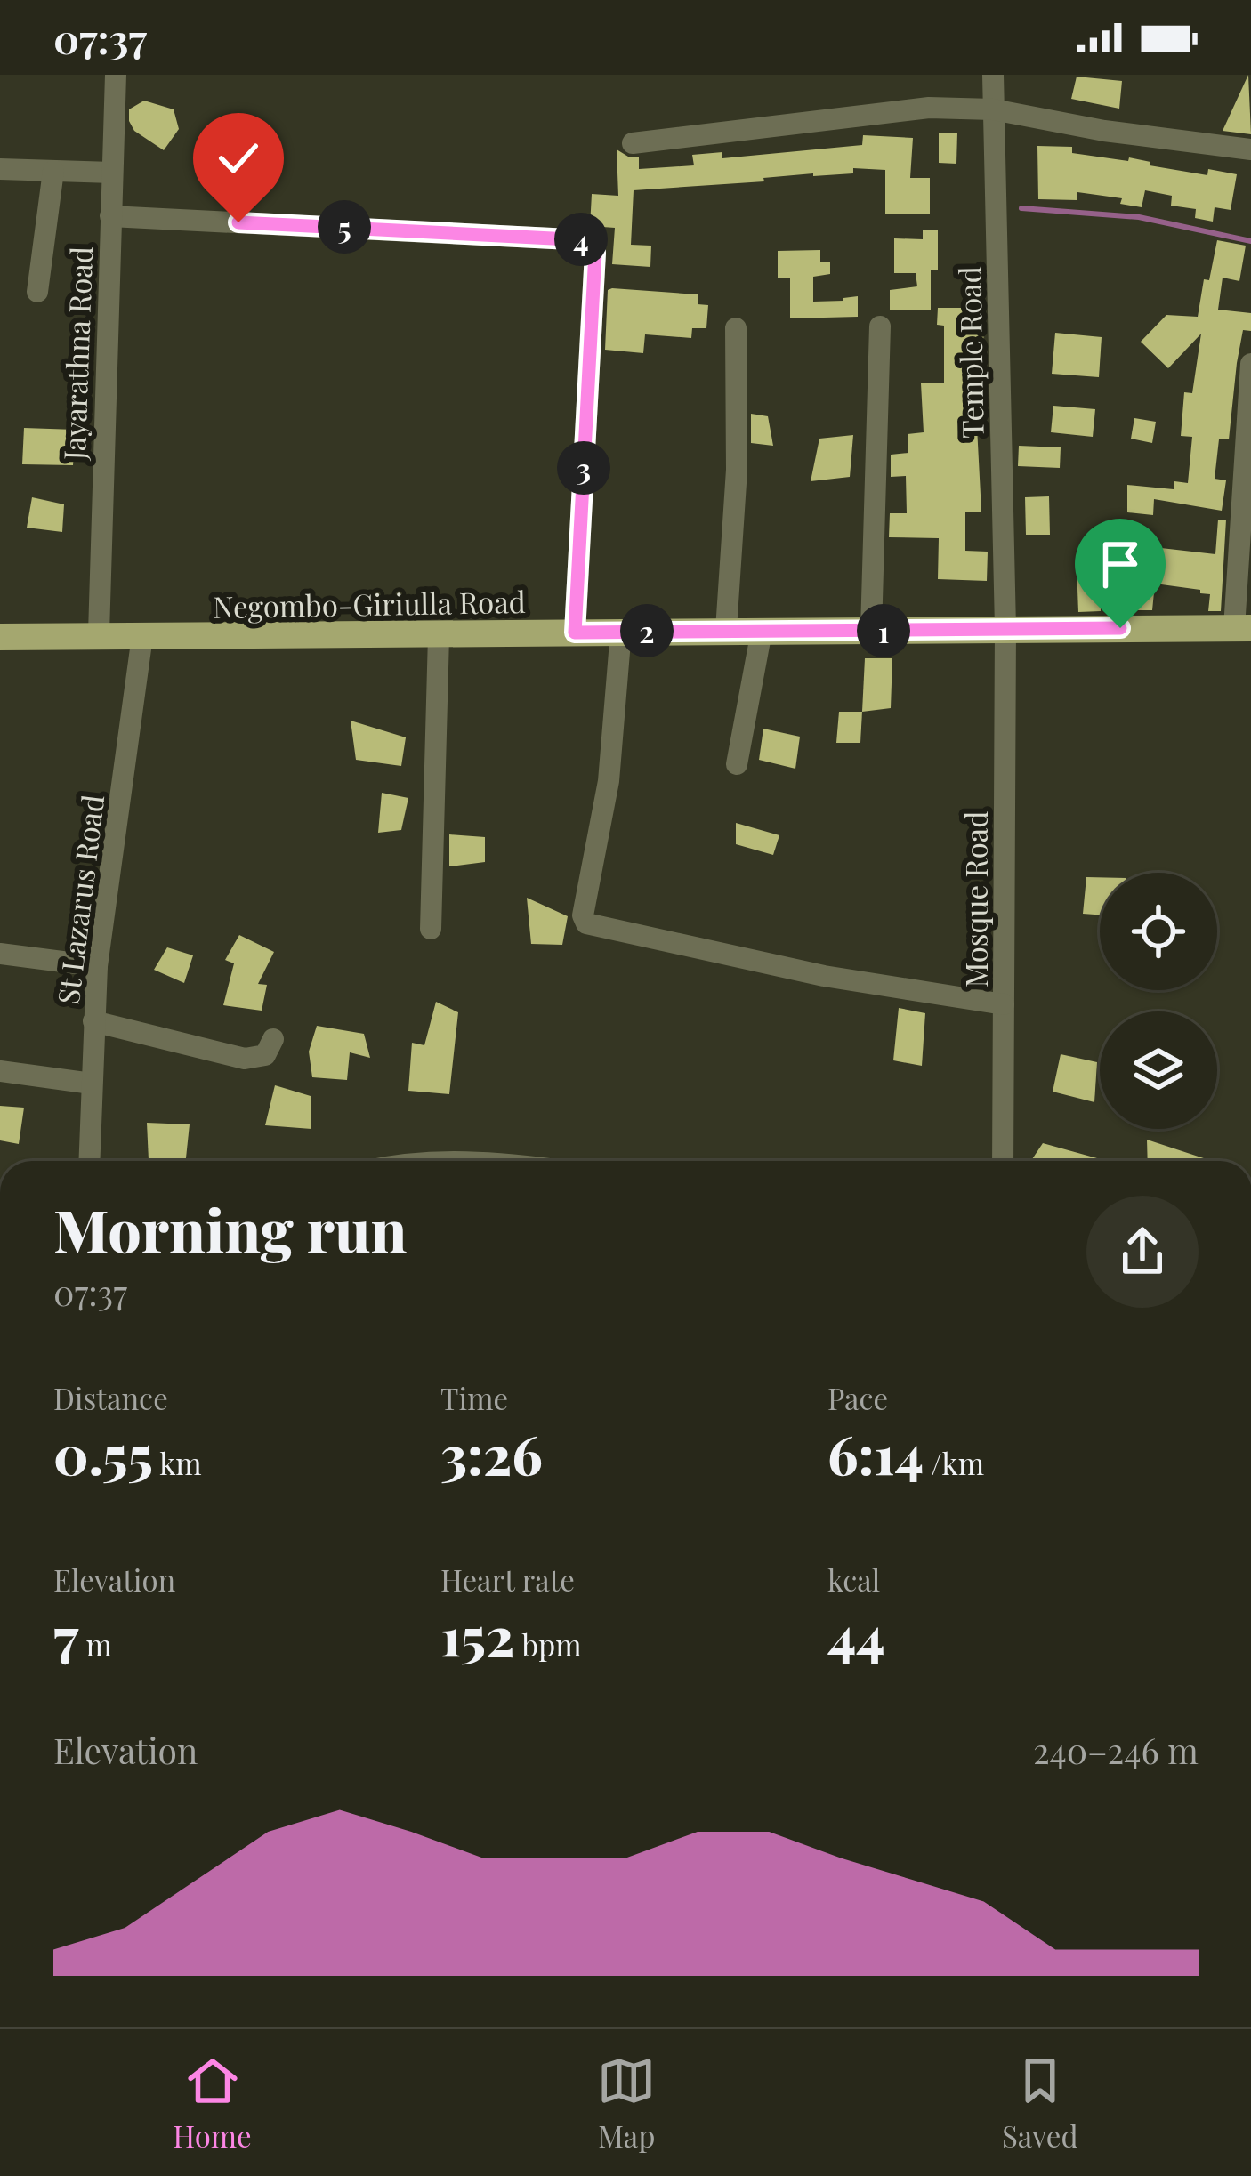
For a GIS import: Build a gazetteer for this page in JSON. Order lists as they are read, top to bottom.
{
  "streets": {
    "main road": ["Negombo-Giriulla Road"],
    "street": [
      "Temple Road",
      "Jayarathna Road",
      "St Lazarus Road",
      "Mosque Road"
    ]
  },
  "crossings": [
    ["Temple Road", "Negombo-Giriulla Road"],
    ["Temple Road", "Mosque Road"],
    ["Jayarathna Road", "Negombo-Giriulla Road"],
    ["Negombo-Giriulla Road", "St Lazarus Road"],
    ["Negombo-Giriulla Road", "Mosque Road"]
  ],
  "page": {
    "status": "07:37",
    "pins": [
      "5",
      "4",
      "3",
      "1",
      "2"
    ],
    "heading": ["Morning run", "07:37"],
    "stats": [
      ["Distance", "0.55 km"],
      ["Time", "3:26"],
      ["Pace", "6:14 /km"],
      ["Elevation", "7 m"],
      ["Heart rate", "152 bpm"],
      ["kcal", "44"]
    ],
    "chart": ["Elevation", "240–246 m"],
    "tabs": ["Home", "Map", "Saved"]
  }
}
